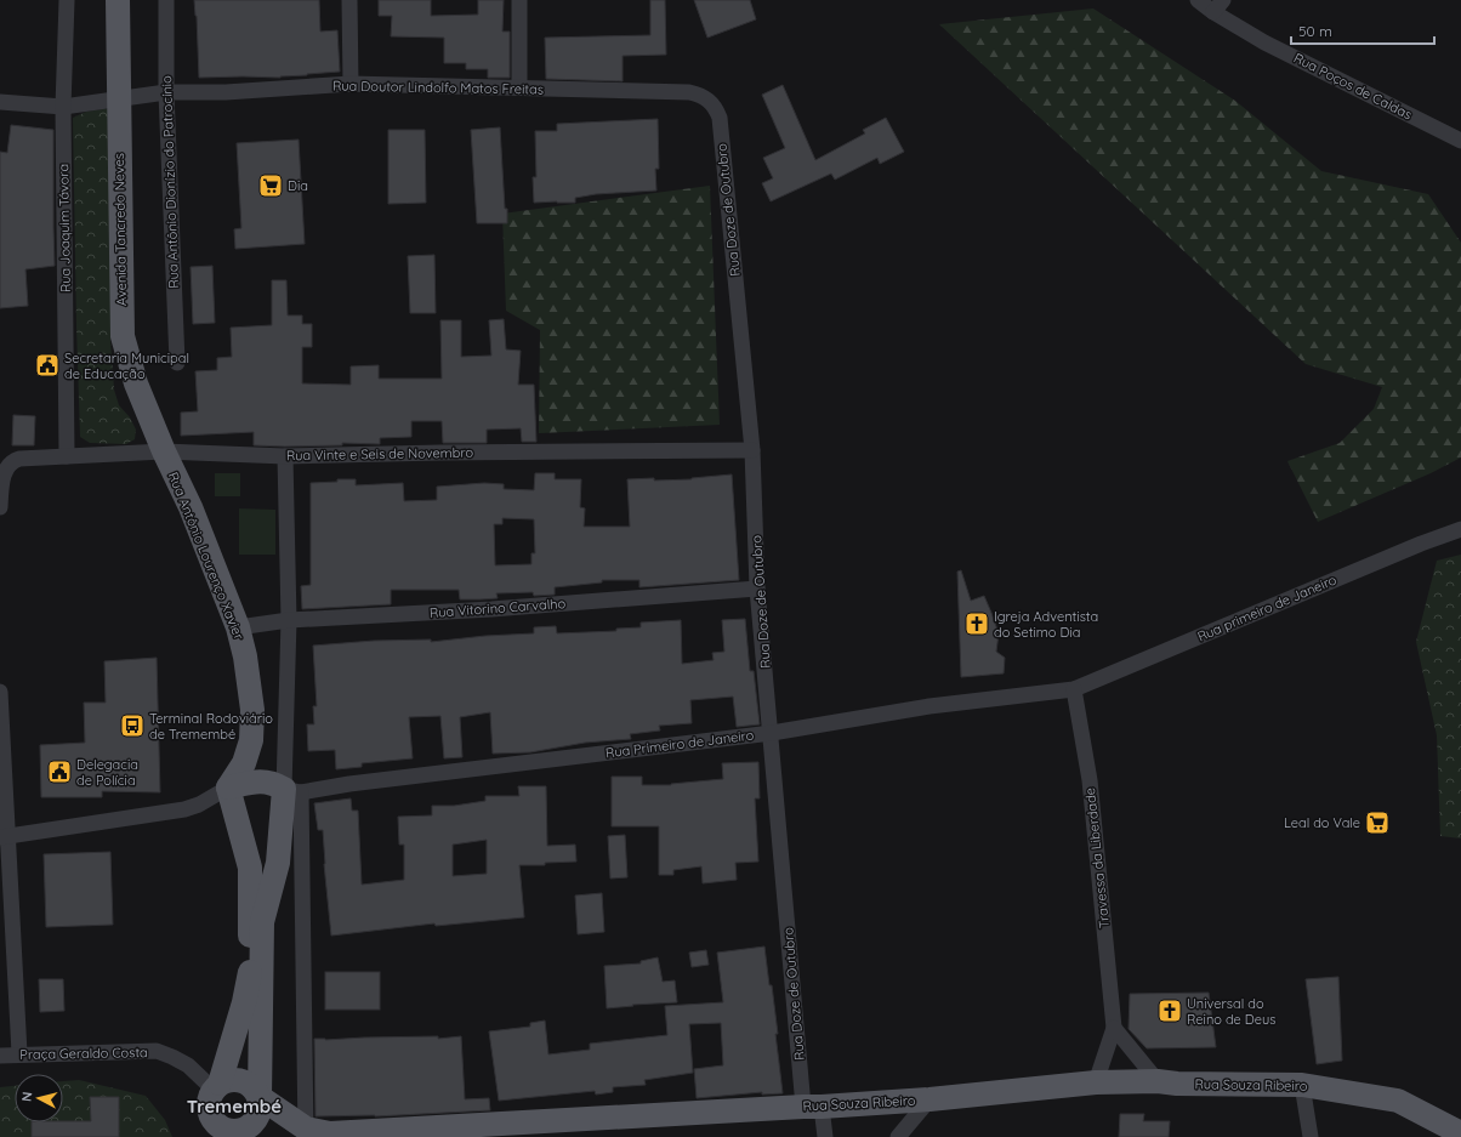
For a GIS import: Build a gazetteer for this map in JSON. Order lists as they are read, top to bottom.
{
  "streets": {
    "main road": ["Avenida Tancredo Neves", "Rua Antônio Lourenço Xavier", "Rua Souza Ribeiro"],
    "street": [
      "Rua Poços de Caldas",
      "Rua Doutor Lindolfo Matos Freitas",
      "Rua Antônio Dionízio do Patrocínio",
      "Rua Doze de Outubro",
      "Rua Joaquim Távora",
      "Rua Vinte e Seis de Novembro",
      "Rua Vitorino Carvalho",
      "Rua primeiro de Janeiro",
      "Rua Primeiro de Janeiro",
      "Travessa da Liberdade",
      "Praça Geraldo Costa"
    ]
  },
  "crossings": [
    ["Rua Doutor Lindolfo Matos Freitas", "Rua Antônio Dionízio do Patrocínio"],
    ["Rua Doutor Lindolfo Matos Freitas", "Rua Doze de Outubro"],
    ["Rua Doutor Lindolfo Matos Freitas", "Rua Joaquim Távora"],
    ["Rua Doutor Lindolfo Matos Freitas", "Avenida Tancredo Neves"],
    ["Rua Doze de Outubro", "Rua Vinte e Seis de Novembro"],
    ["Rua Doze de Outubro", "Rua Vitorino Carvalho"],
    ["Rua Doze de Outubro", "Rua Primeiro de Janeiro"],
    ["Rua Doze de Outubro", "Rua Souza Ribeiro"],
    ["Rua Joaquim Távora", "Rua Vinte e Seis de Novembro"],
    ["Avenida Tancredo Neves", "Rua Vinte e Seis de Novembro"],
    ["Avenida Tancredo Neves", "Rua Antônio Lourenço Xavier"],
    ["Rua Vinte e Seis de Novembro", "Rua Antônio Lourenço Xavier"],
    ["Rua Antônio Lourenço Xavier", "Rua Vitorino Carvalho"],
    ["Rua primeiro de Janeiro", "Rua Primeiro de Janeiro"],
    ["Rua primeiro de Janeiro", "Travessa da Liberdade"],
    ["Rua Primeiro de Janeiro", "Travessa da Liberdade"],
    ["Praça Geraldo Costa", "Rua Souza Ribeiro"]
  ],
  "districts": ["Tremembé"],
  "places": {
    "supermarket": ["Dia", "Leal do Vale"],
    "public building": ["Secretaria Municipal de Educação", "Delegacia de Polícia"],
    "church": ["Igreja Adventista do Setimo Dia", "Universal do Reino de Deus"],
    "bus stop": ["Terminal Rodoviário de Tremembé"]
  },
  "scale_bar": "50 m",
  "north": "left"
}
